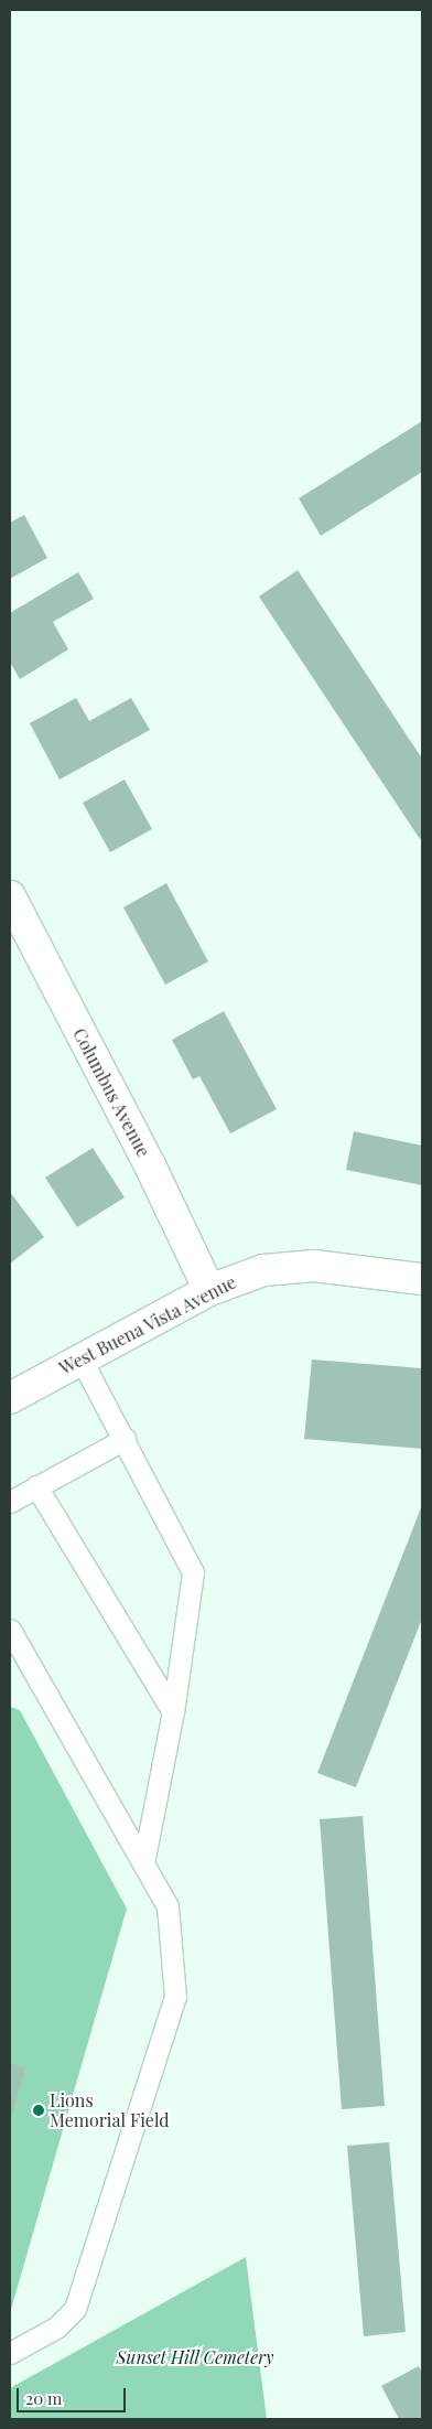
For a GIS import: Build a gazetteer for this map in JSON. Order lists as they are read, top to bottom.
{
  "streets": {
    "street": ["Columbus Avenue", "West Buena Vista Avenue"]
  },
  "crossings": [
    ["Columbus Avenue", "West Buena Vista Avenue"]
  ],
  "parks": ["Sunset Hill Cemetery"],
  "places": ["Lions Memorial Field"],
  "scale_bar": "20 m"
}
